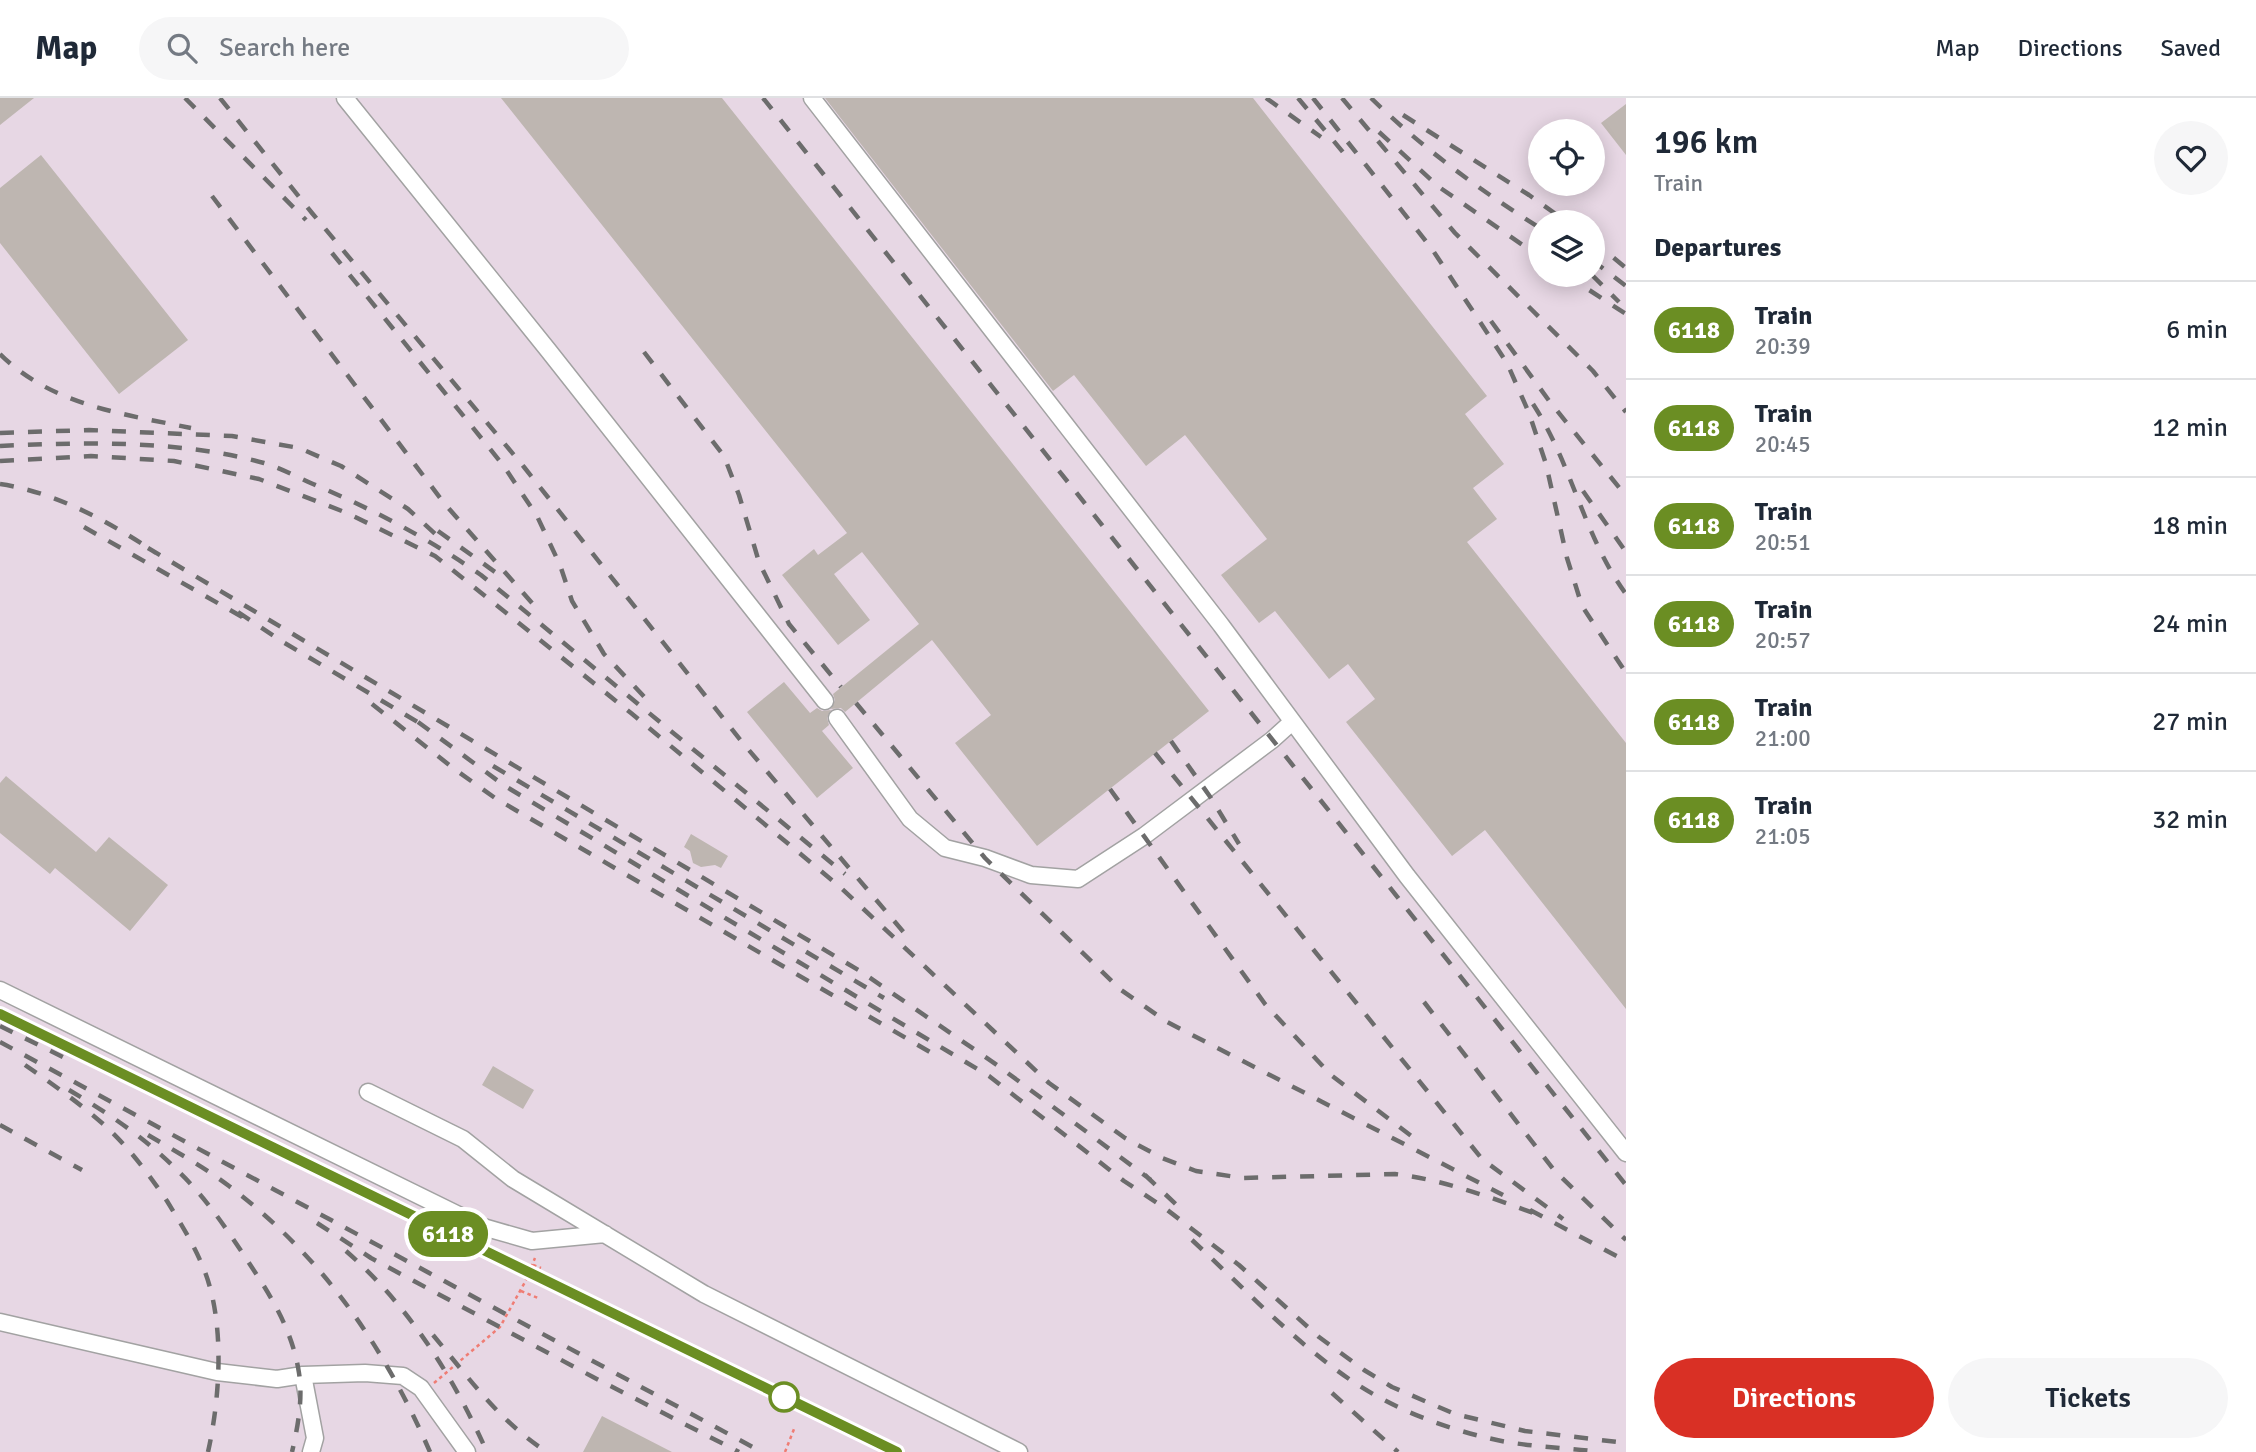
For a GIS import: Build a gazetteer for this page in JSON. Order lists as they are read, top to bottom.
{
  "page": {
    "header": "Map",
    "search": "Search here",
    "nav": ["Map", "Directions", "Saved"],
    "on_map": "6118",
    "heading": [
      ["196 km", "Train"],
      "Departures"
    ],
    "list": [
      {
        "mark": "6118",
        "name": "Train",
        "note": "20:39",
        "value": "6 min"
      },
      {
        "mark": "6118",
        "name": "Train",
        "note": "20:45",
        "value": "12 min"
      },
      {
        "mark": "6118",
        "name": "Train",
        "note": "20:51",
        "value": "18 min"
      },
      {
        "mark": "6118",
        "name": "Train",
        "note": "20:57",
        "value": "24 min"
      },
      {
        "mark": "6118",
        "name": "Train",
        "note": "21:00",
        "value": "27 min"
      },
      {
        "mark": "6118",
        "name": "Train",
        "note": "21:05",
        "value": "32 min"
      }
    ],
    "buttons": ["Directions", "Tickets"]
  }
}
